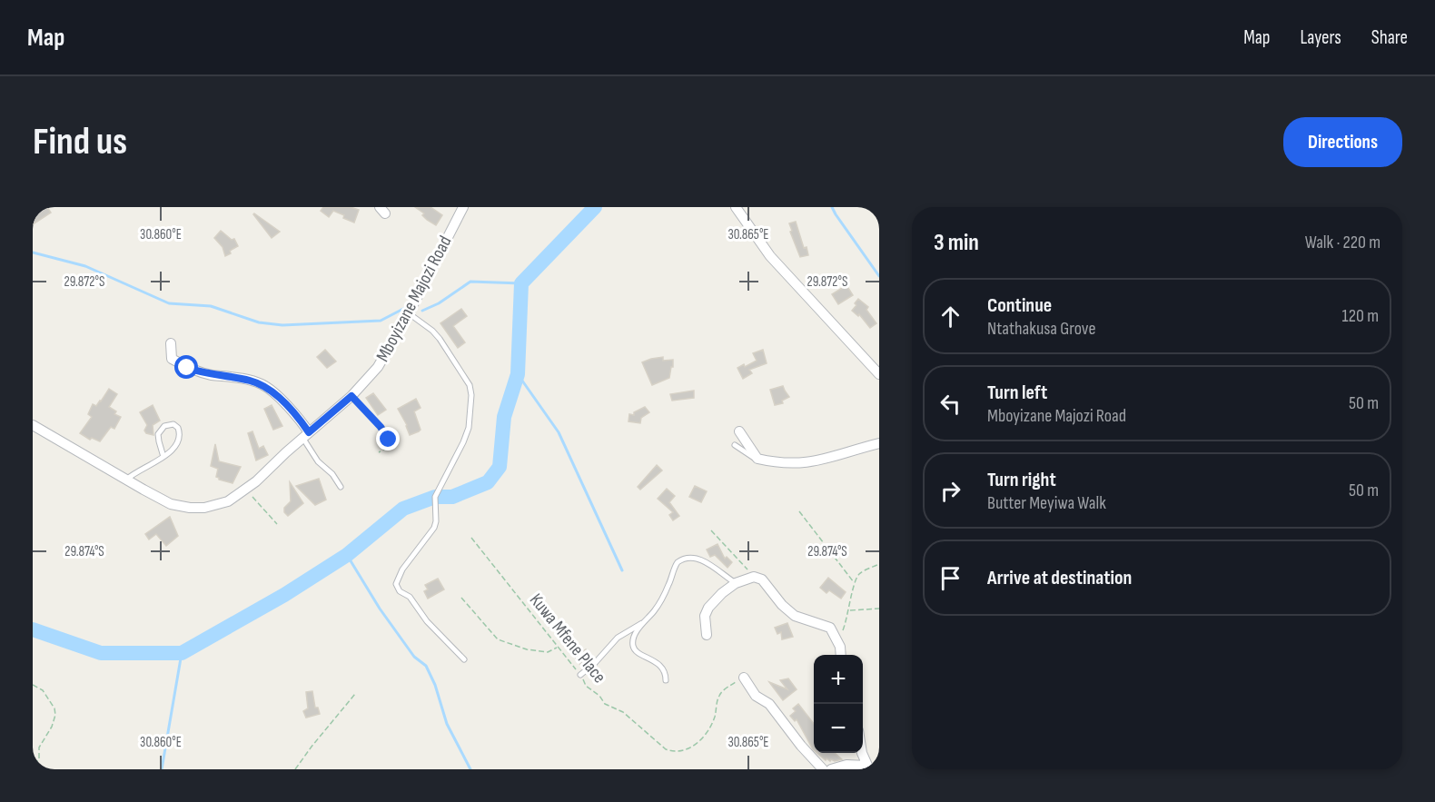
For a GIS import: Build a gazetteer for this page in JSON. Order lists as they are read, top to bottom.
{
  "streets": {
    "street": ["Mboyizane Majozi Road"],
    "path": ["Kuwa Mfene Place"]
  },
  "page": {
    "header": "Map",
    "nav": ["Map", "Layers", "Share"],
    "buttons": "Directions",
    "title": "Find us",
    "heading": ["3 min", "Walk · 220 m"],
    "list": [
      ["Continue", "Ntathakusa Grove", "120 m"],
      ["Turn left", "Mboyizane Majozi Road", "50 m"],
      ["Turn right", "Butter Meyiwa Walk", "50 m"],
      "Arrive at destination"
    ],
    "map_buttons": ["+", "−"]
  },
  "coordinates": [
    "30.860°E",
    "30.865°E",
    "29.872°S",
    "29.874°S"
  ]
}
